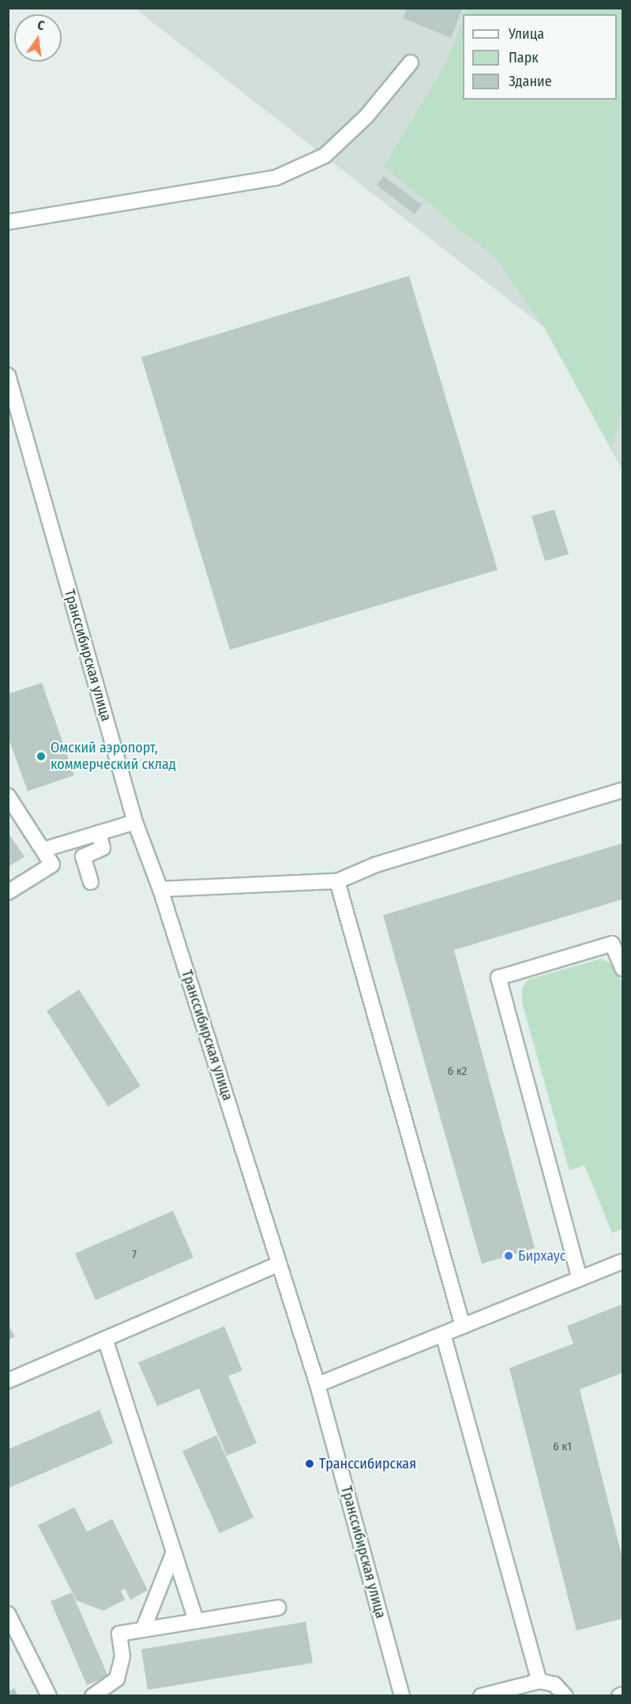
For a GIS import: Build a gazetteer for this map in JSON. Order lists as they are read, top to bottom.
{
  "streets": {
    "main road": ["Транссибирская улица"]
  },
  "places": ["Омский аэропорт, коммерческий склад", "Бирхаус", "Транссибирская"],
  "house_numbers": ["6 к2", "7", "6 к1"],
  "legend": ["Улица", "Парк", "Здание"],
  "north": "top"
}
